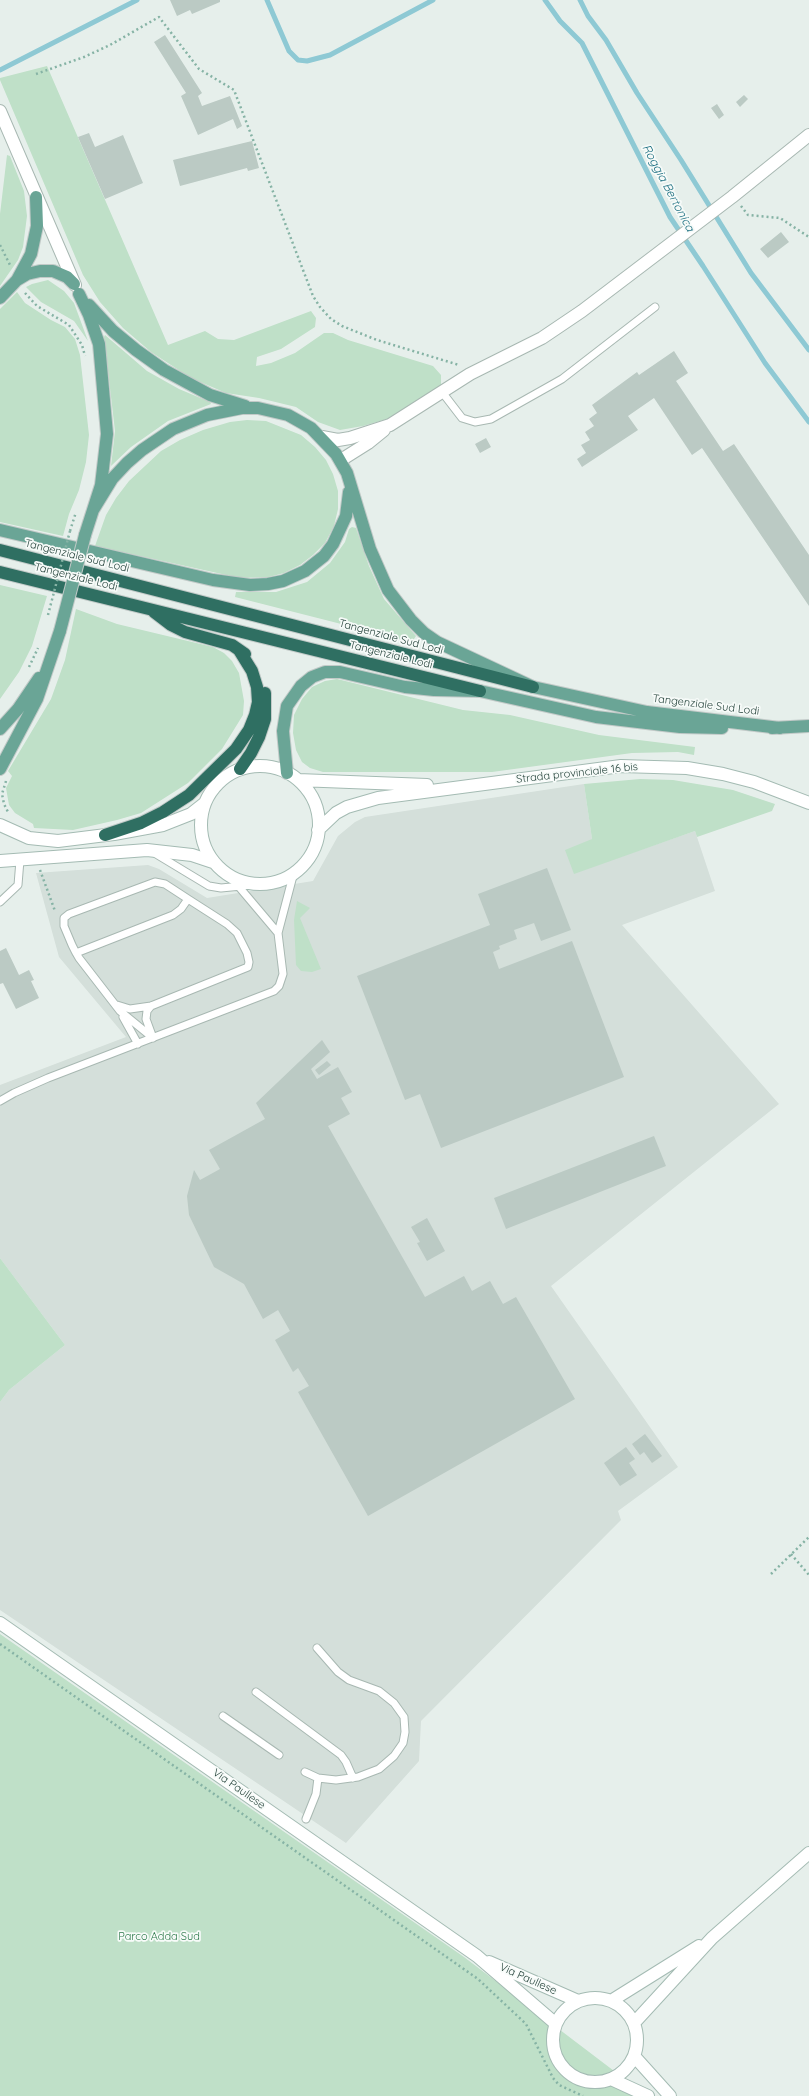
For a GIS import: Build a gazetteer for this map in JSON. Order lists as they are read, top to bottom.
{
  "streets": {
    "highway": ["Tangenziale Sud Lodi", "Tangenziale Lodi"],
    "main road": ["Strada provinciale 16 bis", "Via Paullese"]
  },
  "crossings": [
    ["Tangenziale Sud Lodi", "Tangenziale Lodi"]
  ],
  "water": ["Roggia Bertonica"],
  "parks": ["Parco Adda Sud"]
}
